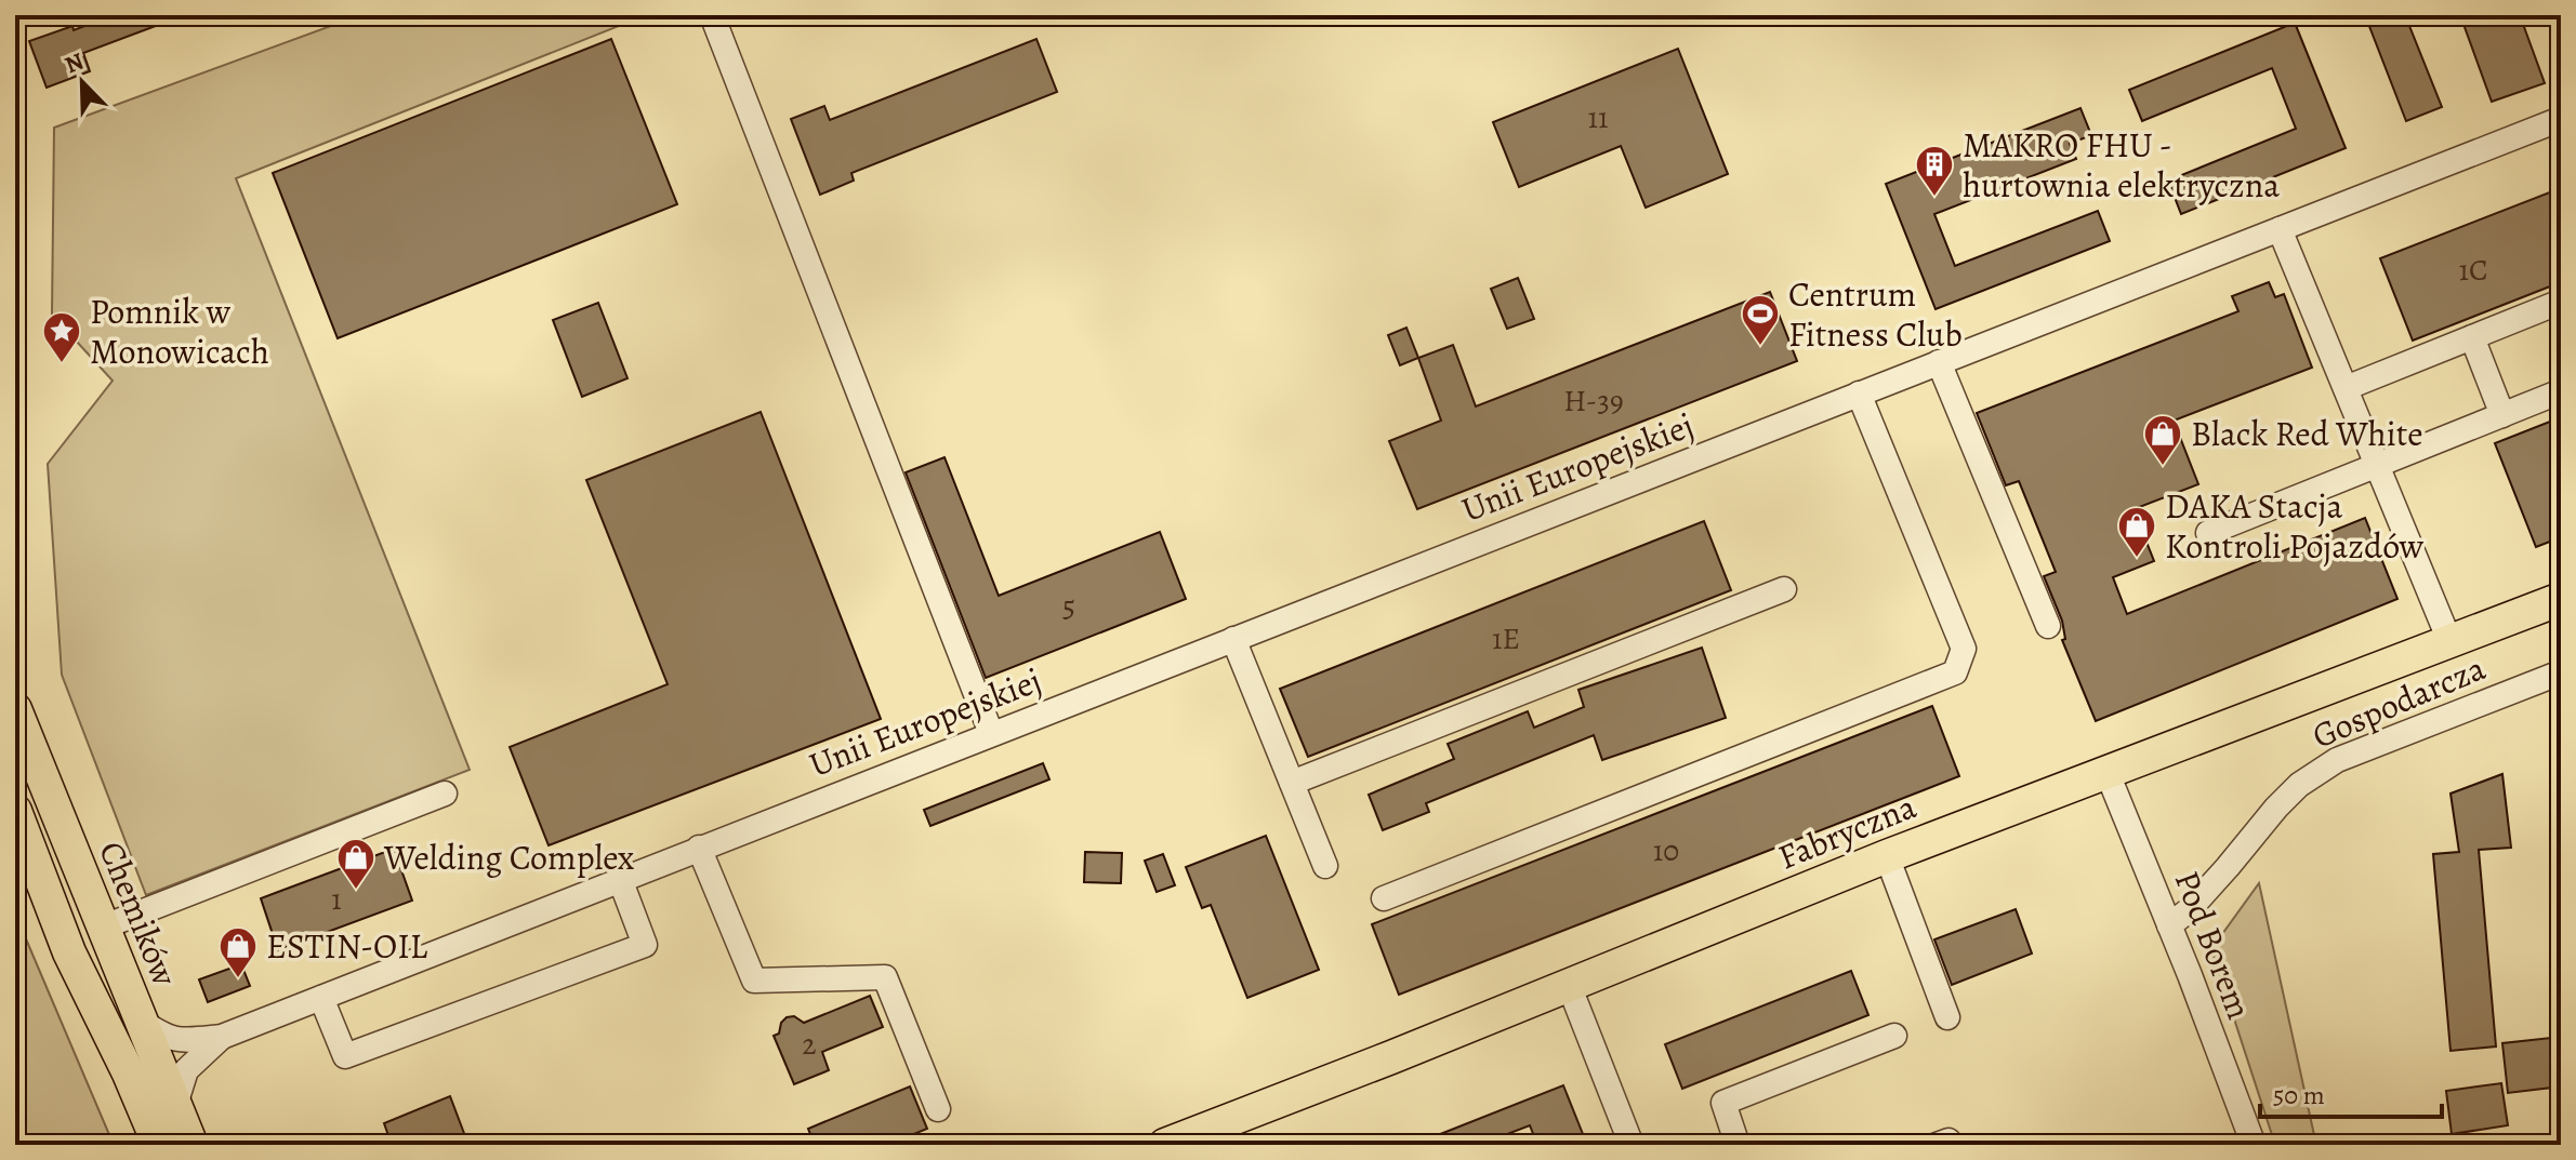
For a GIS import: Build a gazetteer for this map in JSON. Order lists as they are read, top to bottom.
{
  "streets": {
    "main road": ["Fabryczna", "Chemików"],
    "street": ["Unii Europejskiej", "Gospodarcza", "Pod Borem"]
  },
  "crossings": [
    ["Unii Europejskiej", "Chemików"],
    ["Gospodarcza", "Pod Borem"],
    ["Fabryczna", "Pod Borem"]
  ],
  "places": {
    "building": ["MAKRO FHU - hurtownia elektryczna"],
    "sports": ["Centrum Fitness Club"],
    "place": ["Pomnik w Monowicach"],
    "shop": [
      "Black Red White",
      "DAKA Stacja Kontroli Pojazdów",
      "Welding Complex",
      "ESTIN-OIL"
    ]
  },
  "house_numbers": [
    "11",
    "1C",
    "H-39",
    "5",
    "1E",
    "10",
    "1",
    "2"
  ],
  "scale_bar": "50 m",
  "north": "top left"
}
